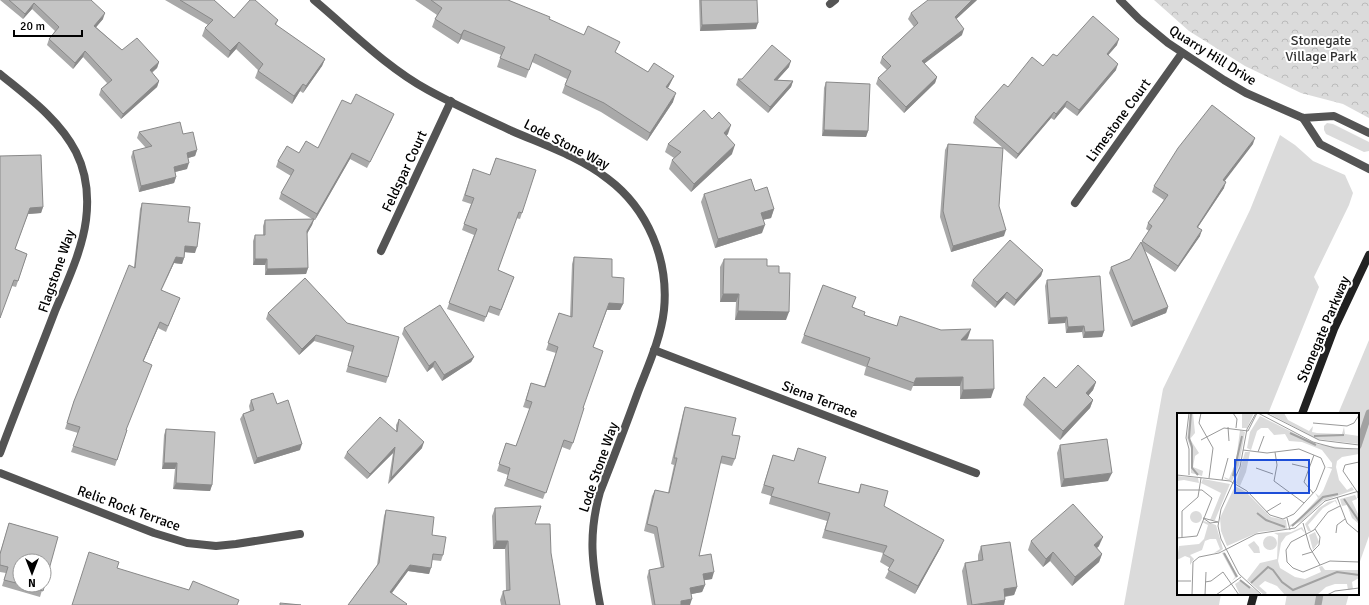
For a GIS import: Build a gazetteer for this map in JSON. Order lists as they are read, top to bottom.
{
  "streets": {
    "street": [
      "Quarry Hill Drive",
      "Limestone Court",
      "Lode Stone Way",
      "Feldspar Court",
      "Flagstone Way",
      "Stonegate Parkway",
      "Siena Terrace",
      "Relic Rock Terrace"
    ]
  },
  "crossings": [
    ["Quarry Hill Drive", "Limestone Court"],
    ["Lode Stone Way", "Feldspar Court"],
    ["Lode Stone Way", "Siena Terrace"]
  ],
  "parks": ["Stonegate Village Park"],
  "scale_bar": "20 m",
  "north": "bottom"
}
